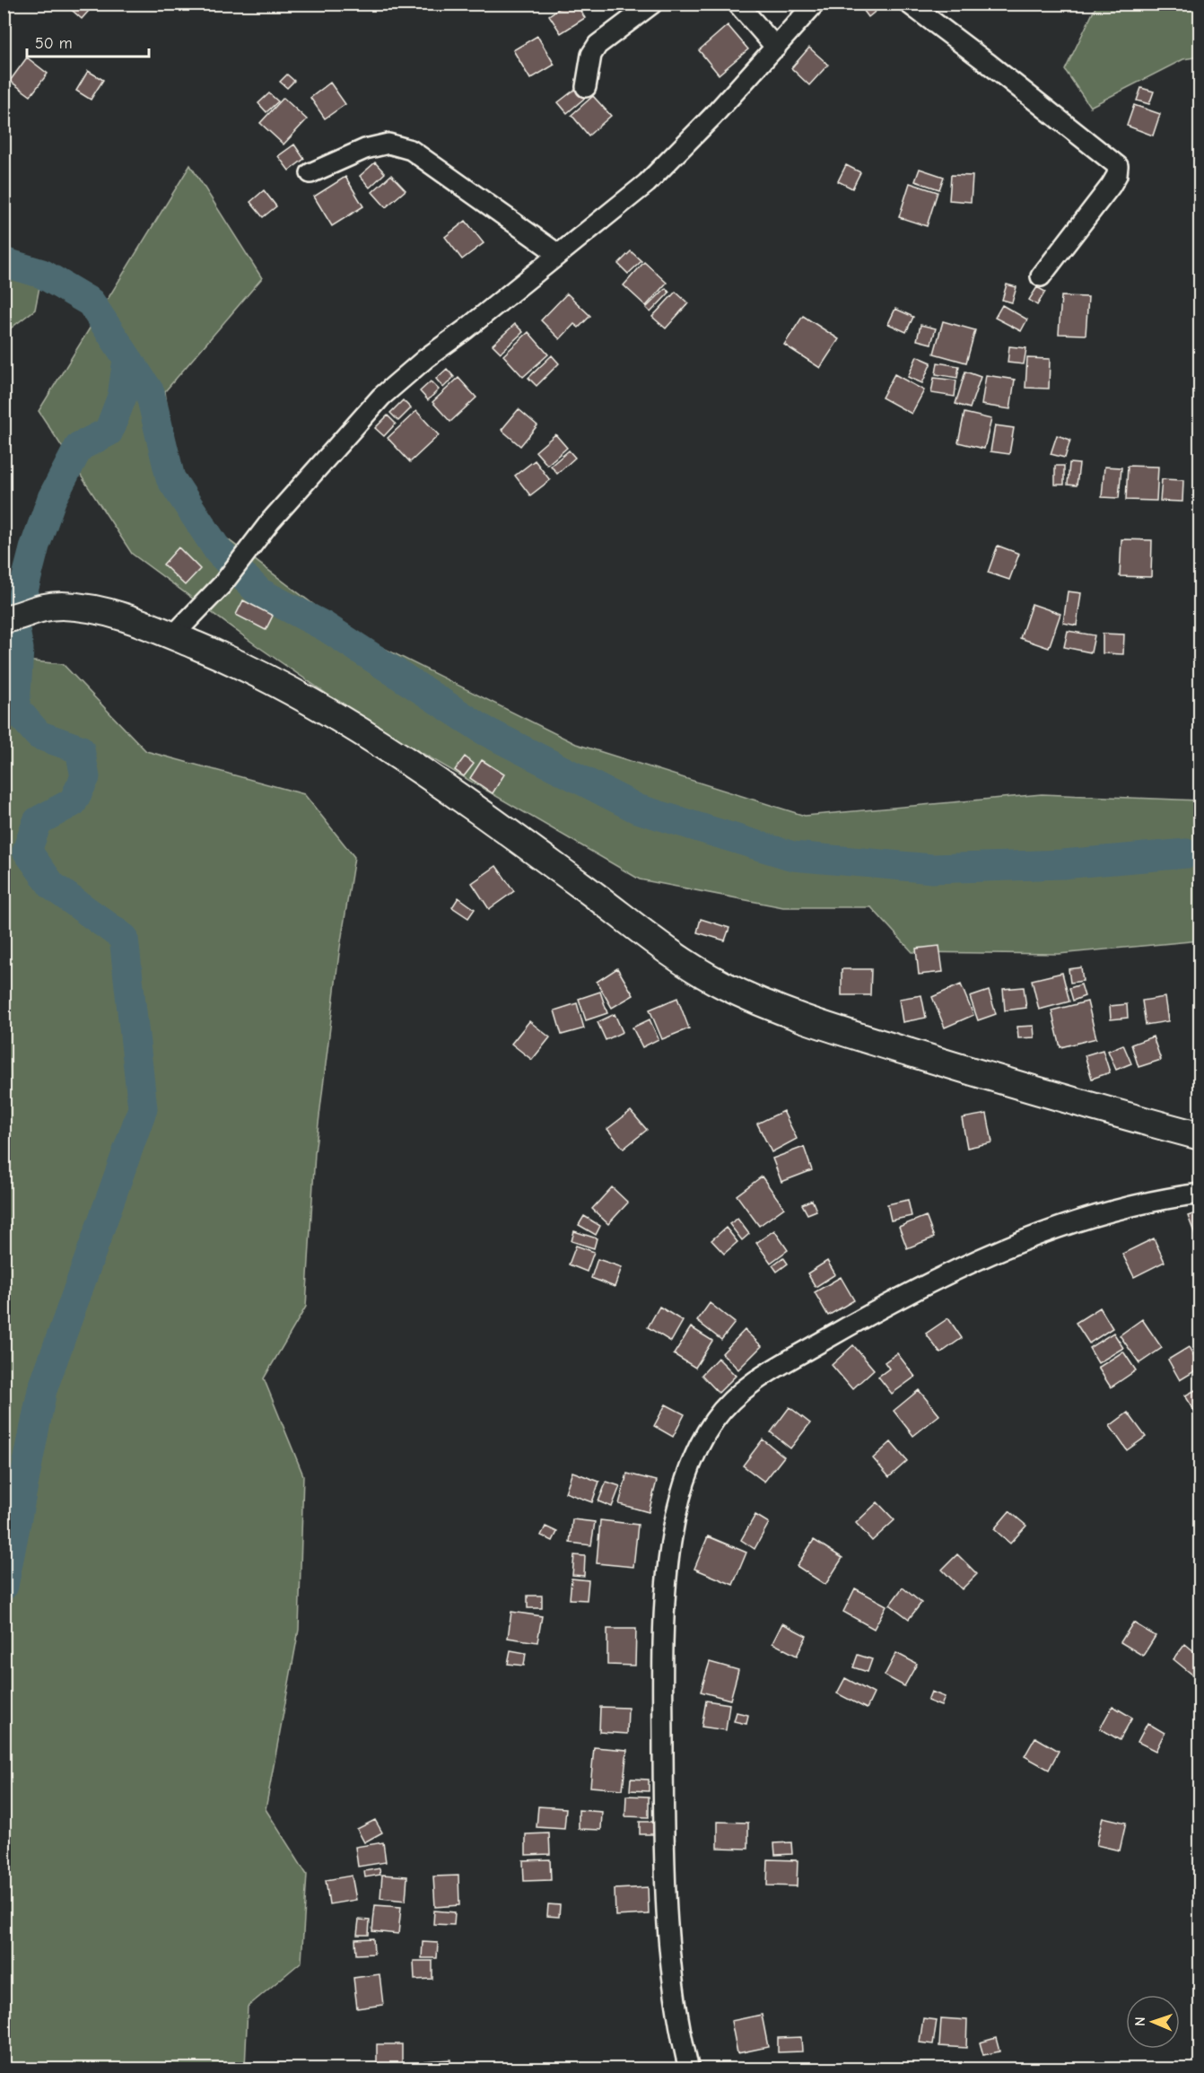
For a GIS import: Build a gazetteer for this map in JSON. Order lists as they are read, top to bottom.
{
  "scale_bar": "50 m",
  "north": "left"
}
